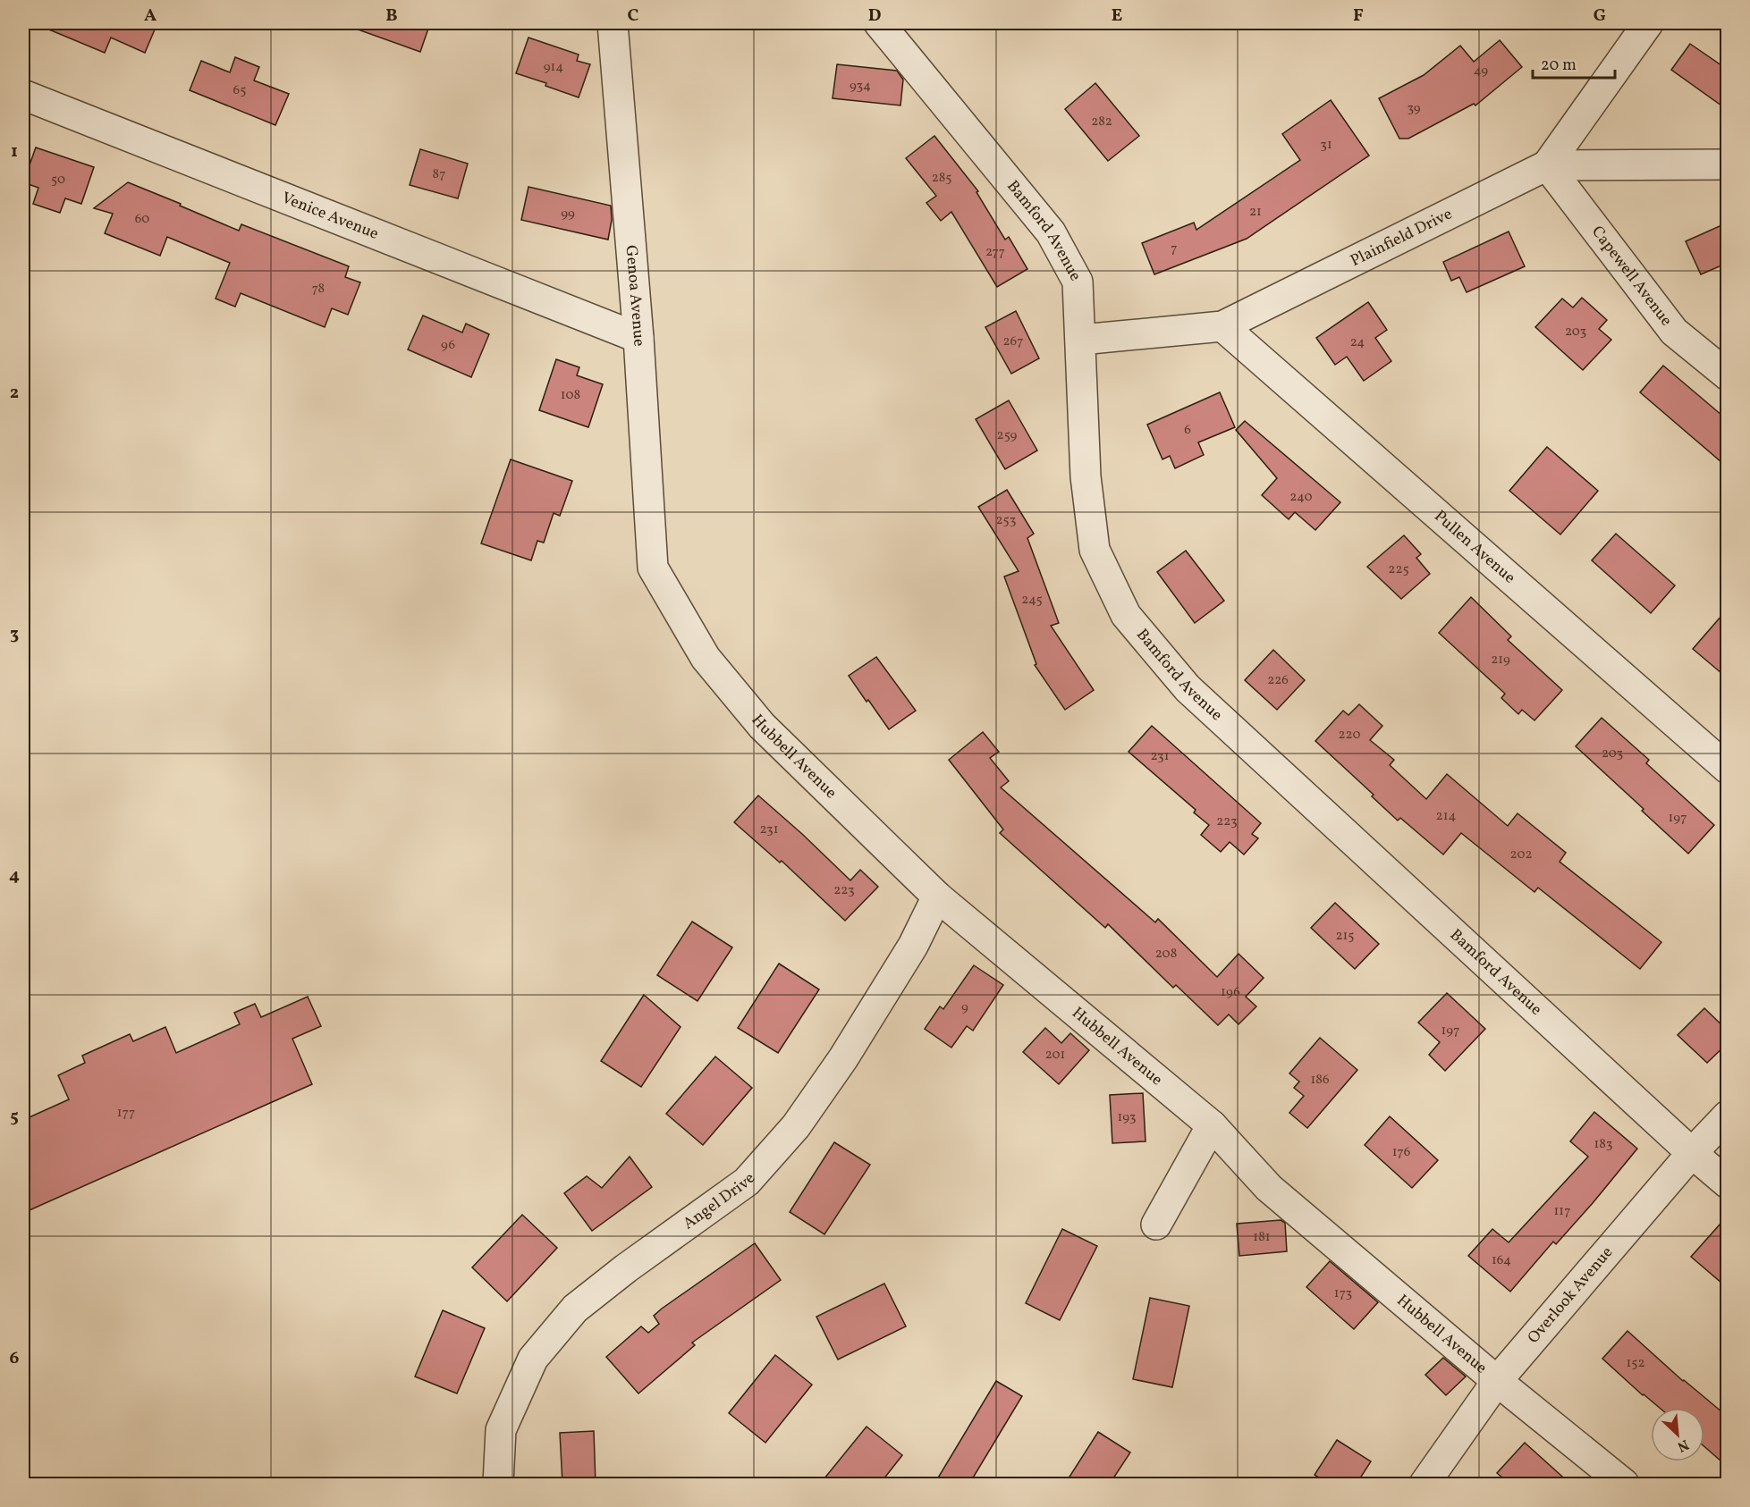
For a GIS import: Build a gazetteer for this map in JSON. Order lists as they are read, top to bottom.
{
  "streets": {
    "street": [
      "Venice Avenue",
      "Bamford Avenue",
      "Plainfield Drive",
      "Capewell Avenue",
      "Genoa Avenue",
      "Pullen Avenue",
      "Hubbell Avenue",
      "Angel Drive",
      "Overlook Avenue"
    ]
  },
  "crossings": [
    ["Venice Avenue", "Genoa Avenue"],
    ["Bamford Avenue", "Plainfield Drive"],
    ["Bamford Avenue", "Overlook Avenue"],
    ["Plainfield Drive", "Capewell Avenue"],
    ["Plainfield Drive", "Pullen Avenue"],
    ["Genoa Avenue", "Hubbell Avenue"],
    ["Hubbell Avenue", "Angel Drive"],
    ["Hubbell Avenue", "Overlook Avenue"]
  ],
  "house_numbers": [
    "914",
    "49",
    "934",
    "65",
    "39",
    "282",
    "31",
    "87",
    "285",
    "50",
    "21",
    "99",
    "60",
    "7",
    "277",
    "78",
    "203",
    "267",
    "24",
    "96",
    "108",
    "6",
    "259",
    "240",
    "253",
    "225",
    "245",
    "219",
    "226",
    "220",
    "203",
    "231",
    "214",
    "197",
    "223",
    "231",
    "202",
    "223",
    "215",
    "208",
    "196",
    "9",
    "197",
    "201",
    "186",
    "177",
    "193",
    "183",
    "176",
    "117",
    "181",
    "164",
    "173",
    "152"
  ],
  "scale_bar": "20 m",
  "north": "bottom right",
  "grid": {
    "columns": [
      "A",
      "B",
      "C",
      "D",
      "E",
      "F",
      "G"
    ],
    "rows": [
      "1",
      "2",
      "3",
      "4",
      "5",
      "6"
    ]
  }
}
